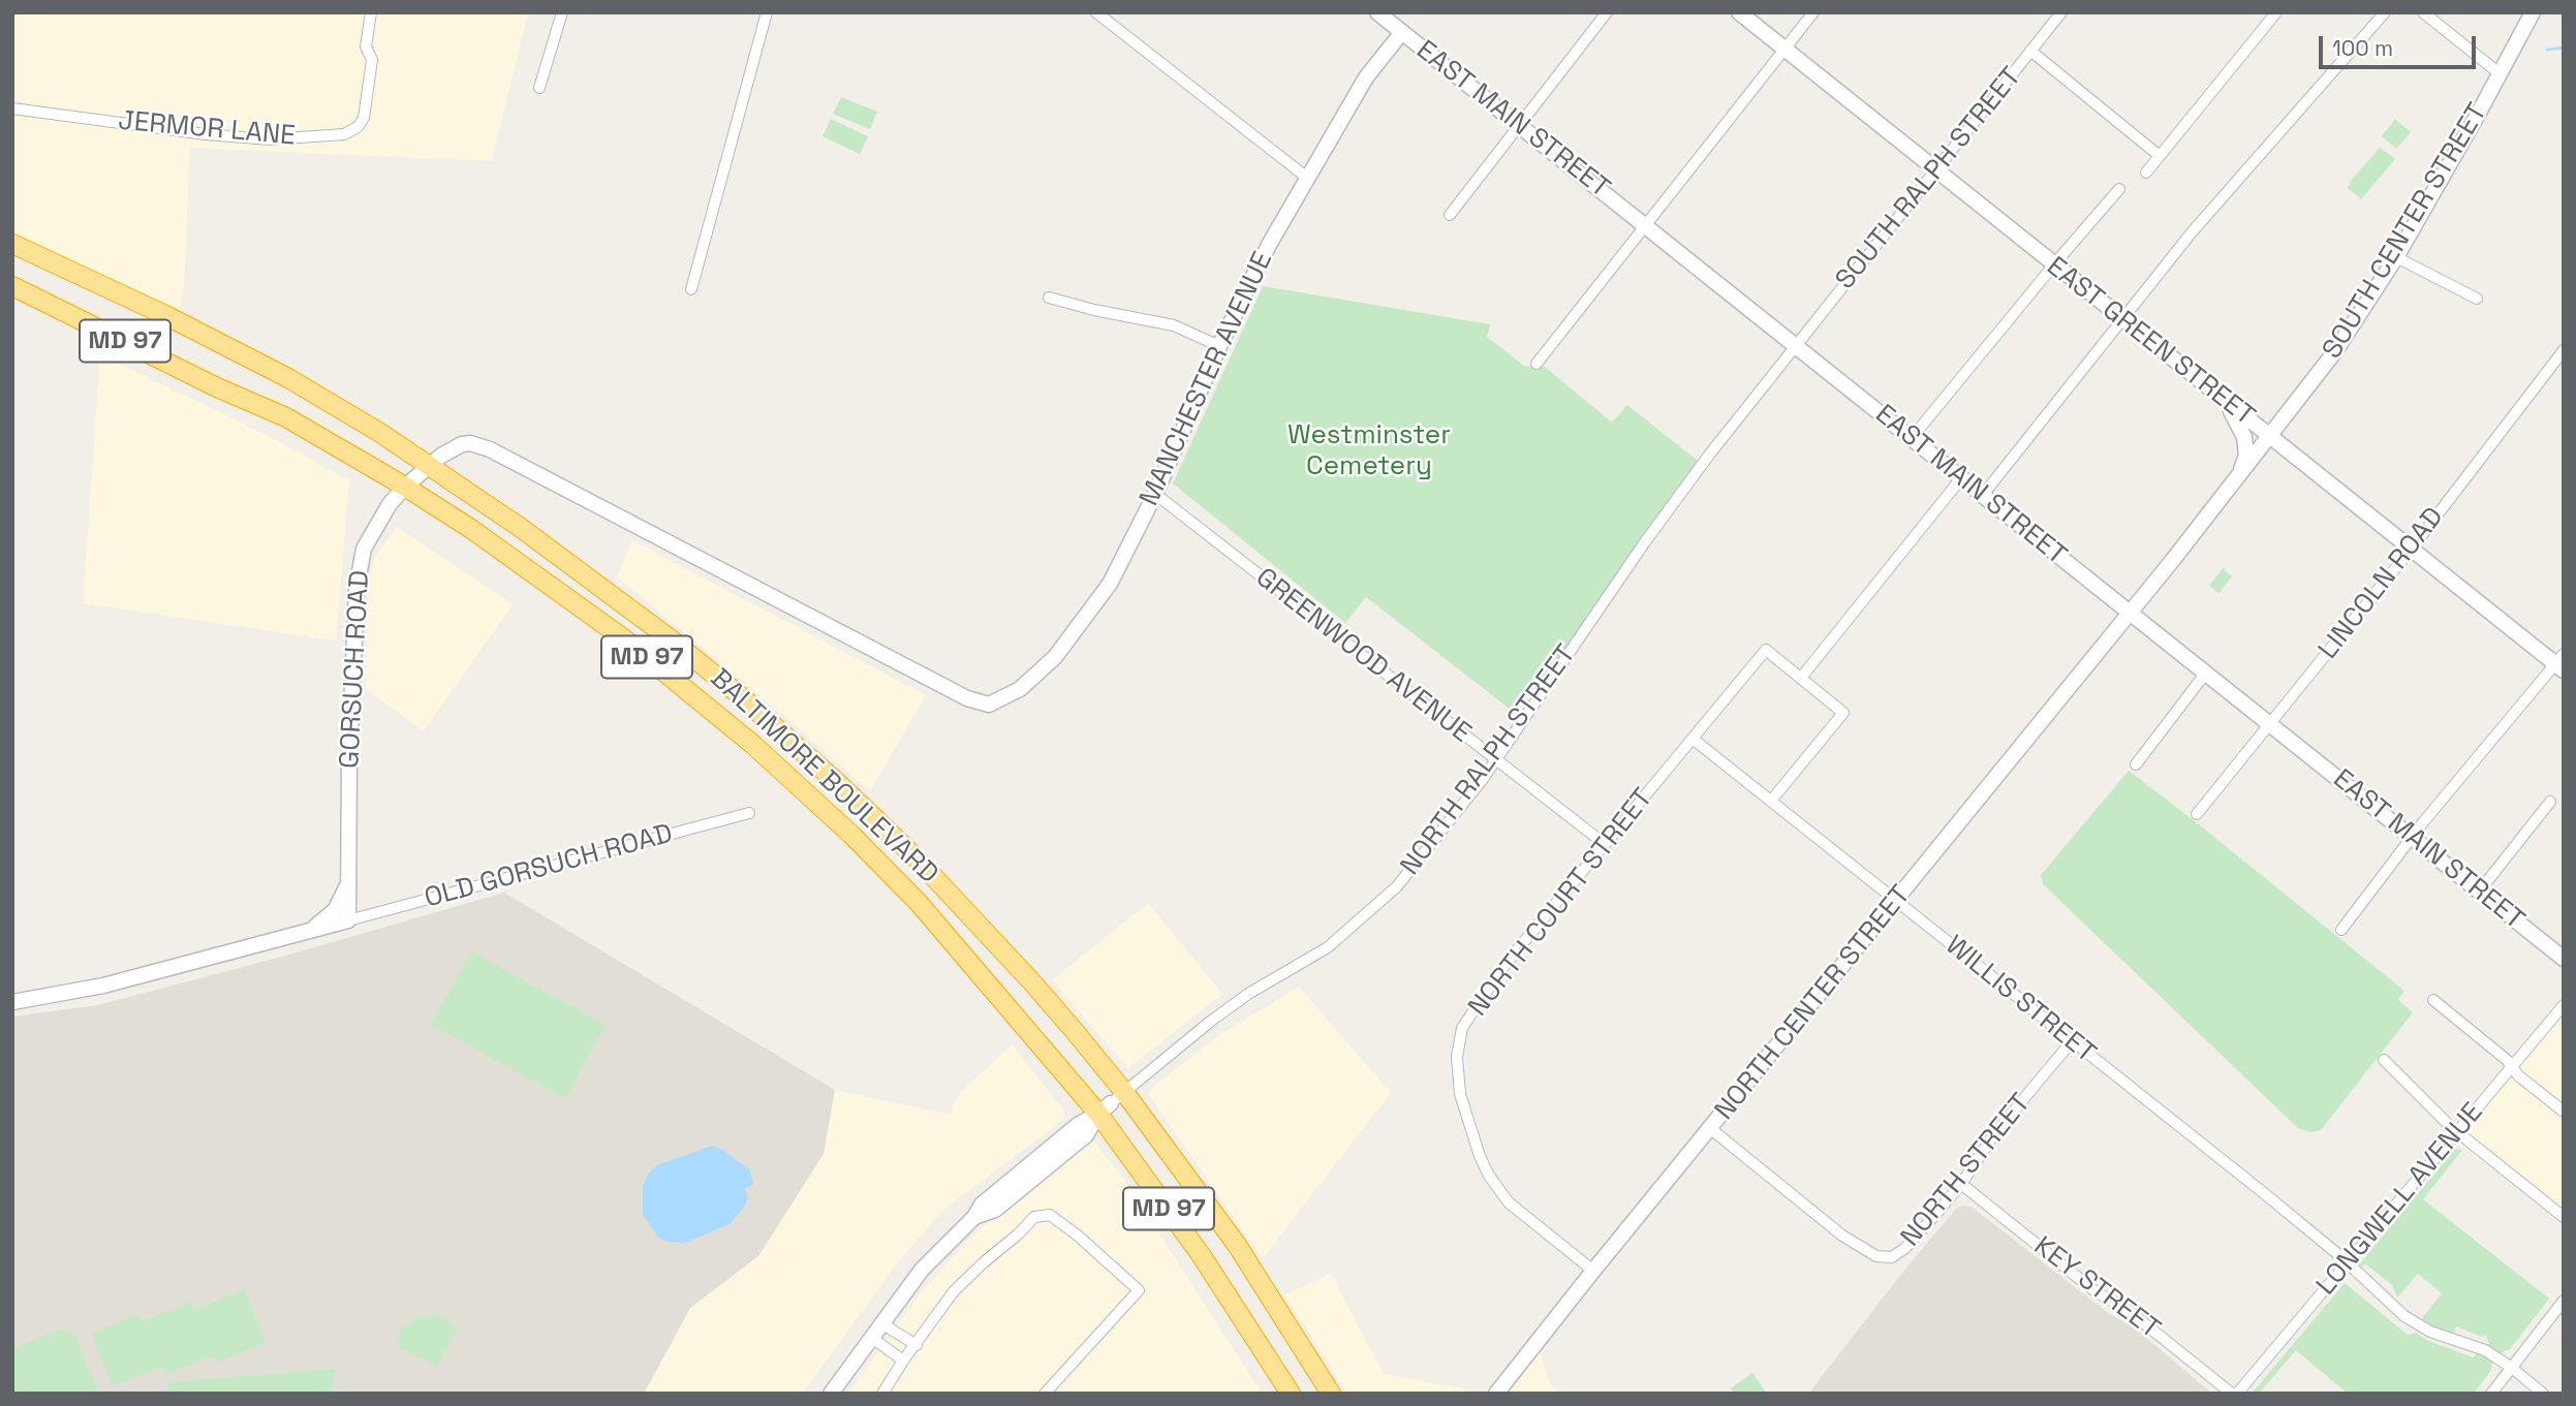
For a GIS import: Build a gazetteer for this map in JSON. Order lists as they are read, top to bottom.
{
  "streets": {
    "highway": ["MD 97", "BALTIMORE BOULEVARD"],
    "street": [
      "EAST MAIN STREET",
      "JERMOR LANE",
      "SOUTH RALPH STREET",
      "SOUTH CENTER STREET",
      "EAST GREEN STREET",
      "MANCHESTER AVENUE",
      "LINCOLN ROAD",
      "GREENWOOD AVENUE",
      "GORSUCH ROAD",
      "NORTH RALPH STREET",
      "OLD GORSUCH ROAD",
      "NORTH COURT STREET",
      "WILLIS STREET",
      "NORTH CENTER STREET",
      "NORTH STREET",
      "LONGWELL AVENUE",
      "KEY STREET"
    ]
  },
  "crossings": [
    ["EAST MAIN STREET", "SOUTH RALPH STREET"],
    ["EAST MAIN STREET", "SOUTH CENTER STREET"],
    ["EAST MAIN STREET", "MANCHESTER AVENUE"],
    ["EAST MAIN STREET", "LINCOLN ROAD"],
    ["EAST MAIN STREET", "NORTH RALPH STREET"],
    ["EAST MAIN STREET", "NORTH CENTER STREET"],
    ["SOUTH RALPH STREET", "EAST GREEN STREET"],
    ["SOUTH RALPH STREET", "NORTH RALPH STREET"],
    ["SOUTH CENTER STREET", "EAST GREEN STREET"],
    ["SOUTH CENTER STREET", "NORTH CENTER STREET"],
    ["EAST GREEN STREET", "LINCOLN ROAD"],
    ["MANCHESTER AVENUE", "GREENWOOD AVENUE"],
    ["MANCHESTER AVENUE", "GORSUCH ROAD"],
    ["GREENWOOD AVENUE", "NORTH RALPH STREET"],
    ["GREENWOOD AVENUE", "NORTH COURT STREET"],
    ["GORSUCH ROAD", "BALTIMORE BOULEVARD"],
    ["GORSUCH ROAD", "OLD GORSUCH ROAD"],
    ["NORTH RALPH STREET", "BALTIMORE BOULEVARD"],
    ["NORTH COURT STREET", "WILLIS STREET"],
    ["NORTH COURT STREET", "NORTH CENTER STREET"],
    ["WILLIS STREET", "NORTH CENTER STREET"],
    ["WILLIS STREET", "NORTH STREET"],
    ["WILLIS STREET", "LONGWELL AVENUE"],
    ["NORTH CENTER STREET", "NORTH STREET"],
    ["NORTH STREET", "KEY STREET"]
  ],
  "parks": ["Westminster Cemetery"],
  "scale_bar": "100 m"
}
